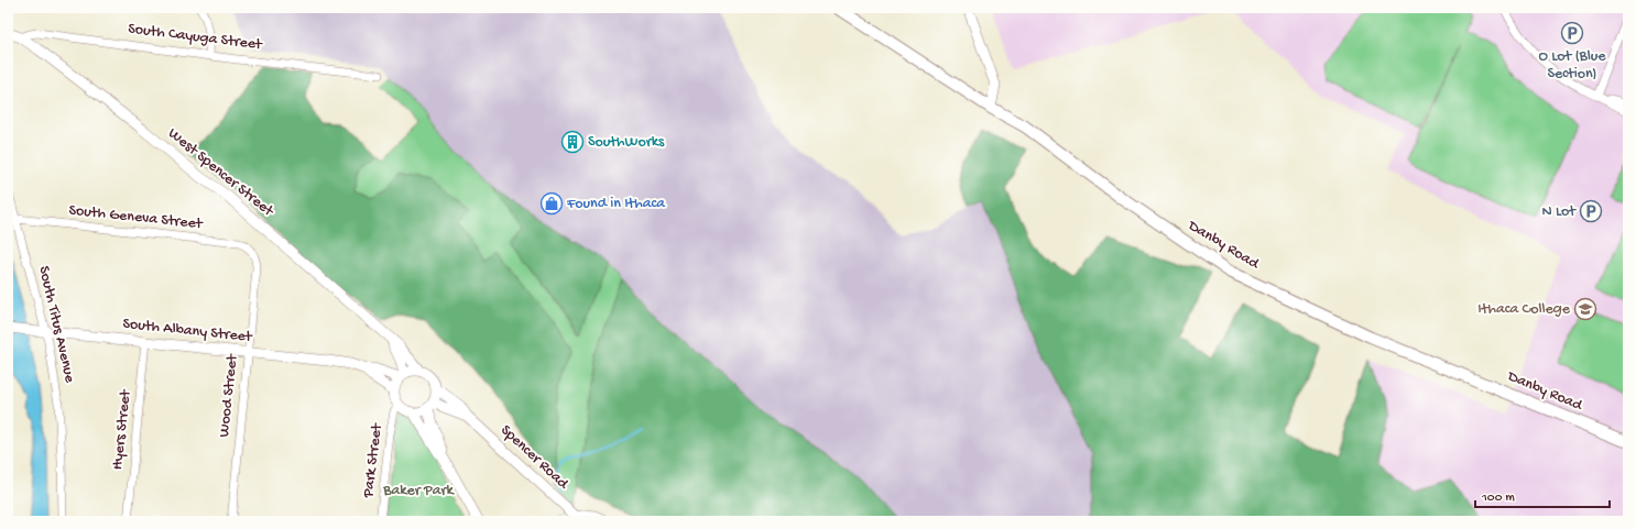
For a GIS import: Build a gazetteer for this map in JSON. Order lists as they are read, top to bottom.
{
  "streets": {
    "main road": ["Danby Road"],
    "street": [
      "South Cayuga Street",
      "West Spencer Street",
      "South Geneva Street",
      "South Titus Avenue",
      "South Albany Street",
      "Wood Street",
      "Hyers Street",
      "Spencer Road",
      "Park Street"
    ]
  },
  "crossings": [
    ["South Cayuga Street", "West Spencer Street"],
    ["West Spencer Street", "South Albany Street"],
    ["West Spencer Street", "Spencer Road"],
    ["West Spencer Street", "Park Street"],
    ["South Geneva Street", "South Titus Avenue"],
    ["South Geneva Street", "Wood Street"],
    ["South Titus Avenue", "South Albany Street"],
    ["South Albany Street", "Wood Street"],
    ["South Albany Street", "Hyers Street"],
    ["South Albany Street", "Spencer Road"],
    ["South Albany Street", "Park Street"],
    ["Spencer Road", "Park Street"]
  ],
  "parks": ["Baker Park"],
  "places": {
    "parking": ["O Lot (Blue Section)", "N Lot"],
    "building": ["SouthWorks"],
    "shop": ["Found in Ithaca"],
    "school or university": ["Ithaca College"]
  },
  "scale_bar": "100 m"
}
